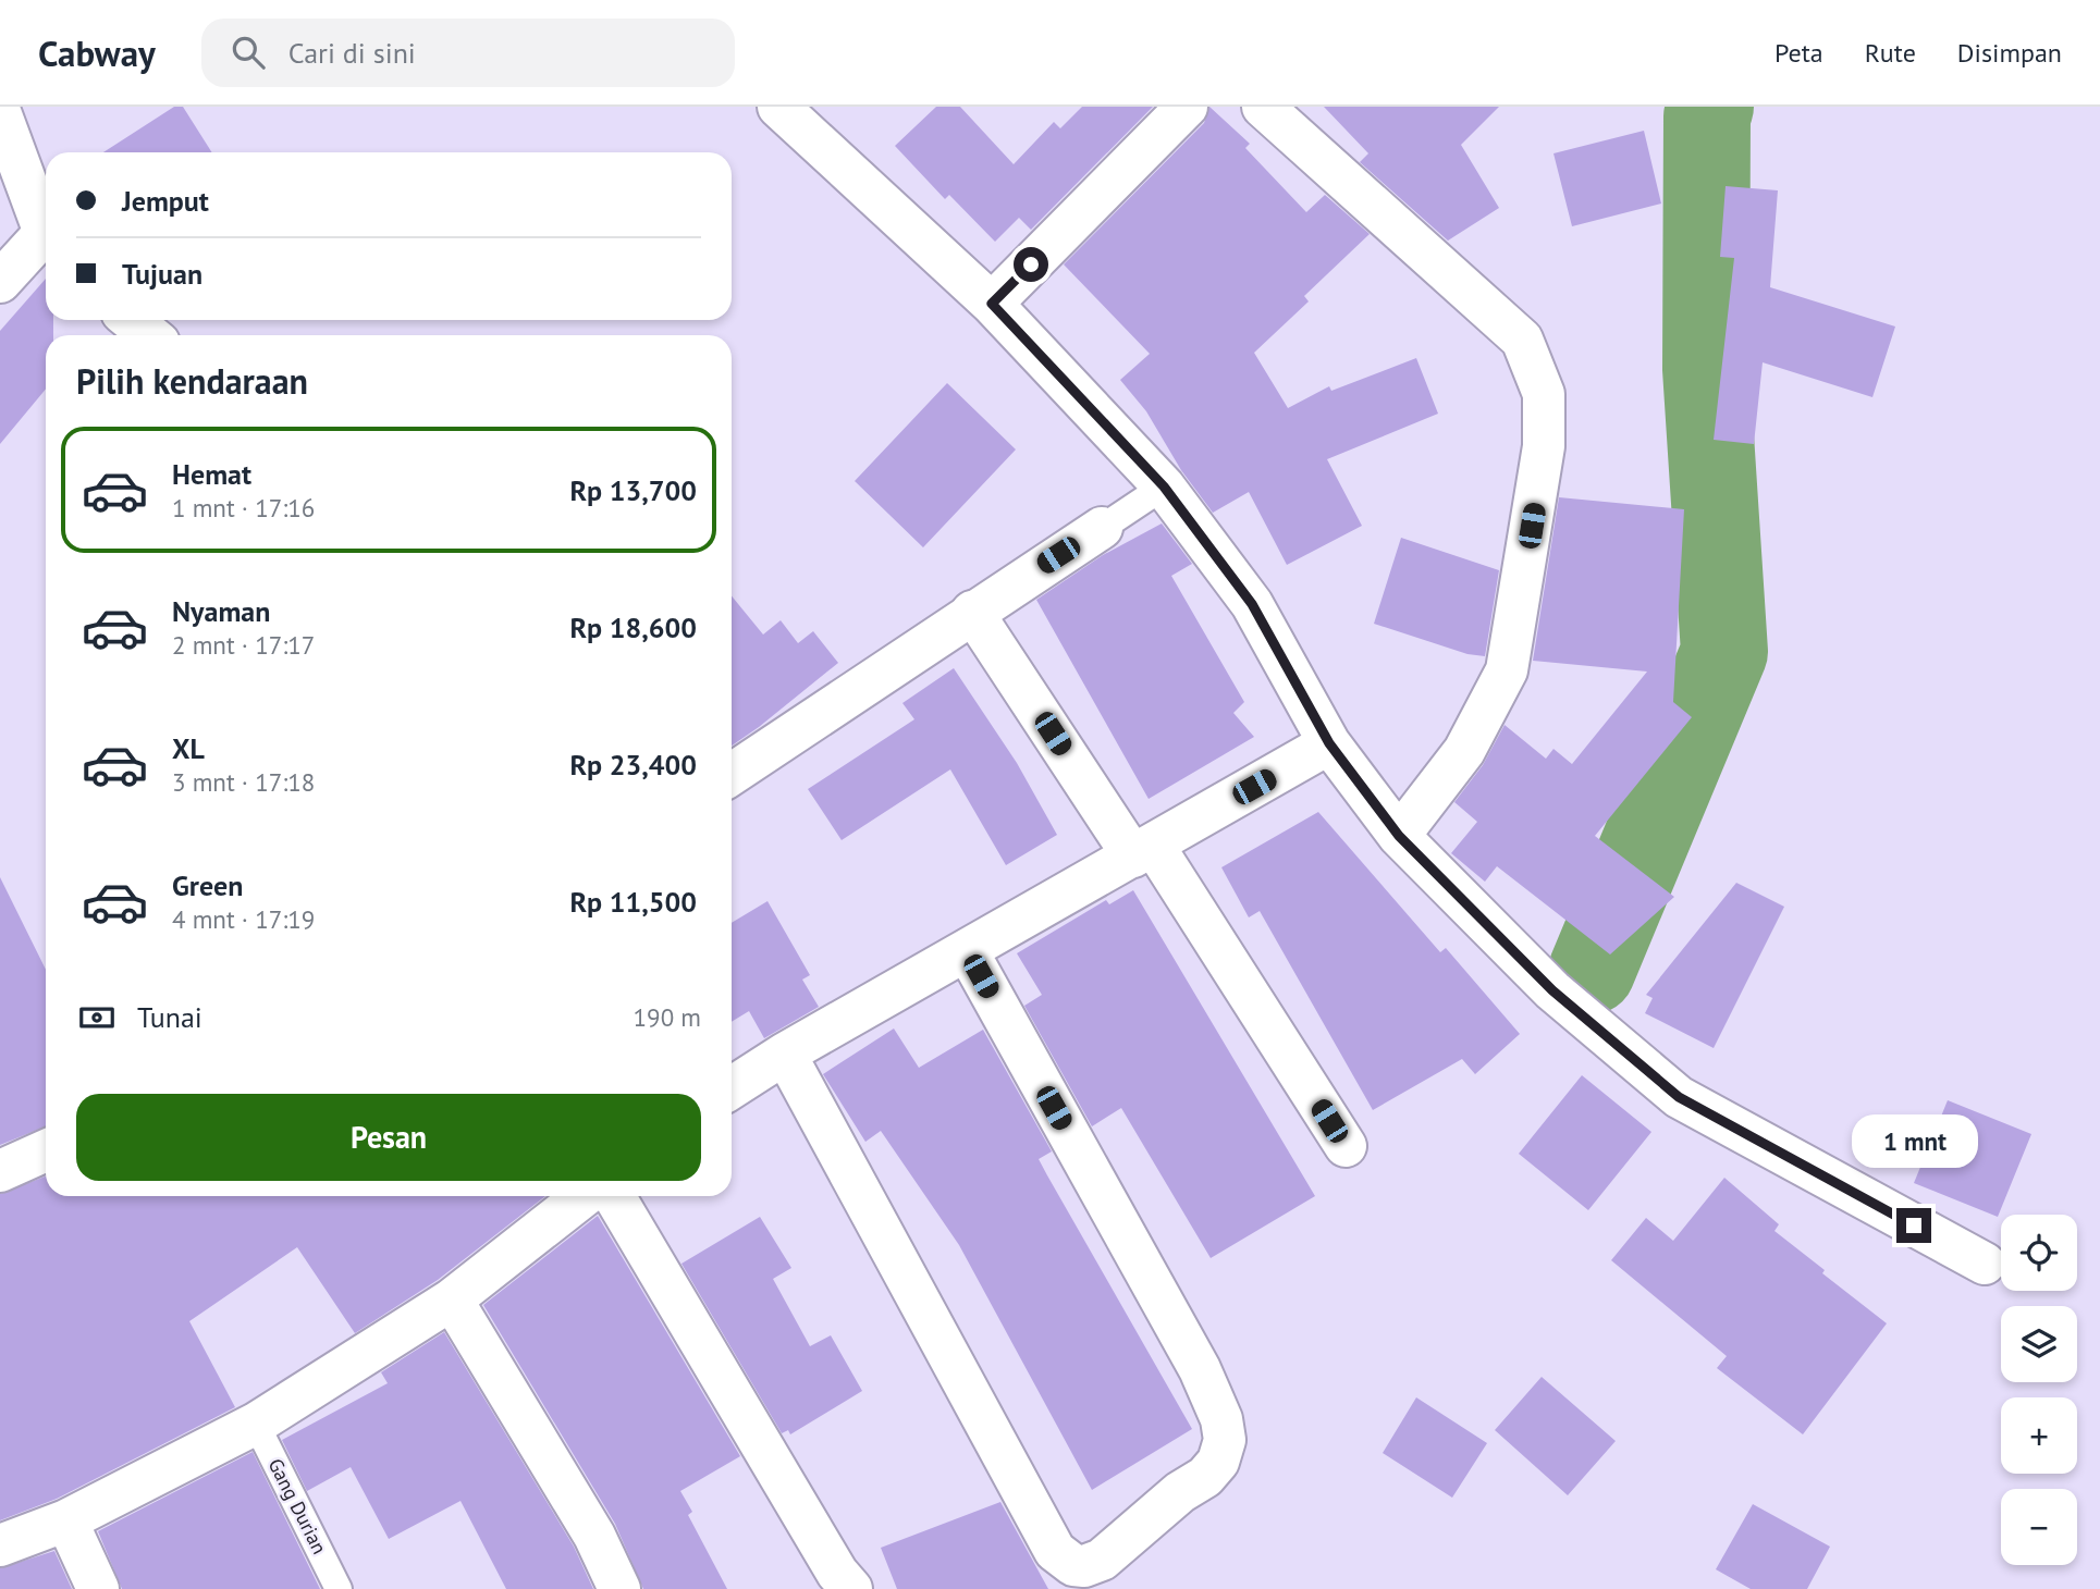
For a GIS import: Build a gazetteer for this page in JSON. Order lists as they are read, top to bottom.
{
  "streets": {
    "lane": ["Gang Durian"]
  },
  "page": {
    "header": "Cabway",
    "search": "Cari di sini",
    "nav": ["Peta", "Rute", "Disimpan"],
    "banner": ["Jemput", "Tujuan"],
    "heading": "Pilih kendaraan",
    "list": [
      {
        "name": "Hemat",
        "note": "1 mnt · 17:16",
        "value": "Rp 13,700"
      },
      {
        "name": "Nyaman",
        "note": "2 mnt · 17:17",
        "value": "Rp 18,600"
      },
      {
        "name": "XL",
        "note": "3 mnt · 17:18",
        "value": "Rp 23,400"
      },
      {
        "name": "Green",
        "note": "4 mnt · 17:19",
        "value": "Rp 11,500"
      }
    ],
    "pay": ["Tunai", "190 m"],
    "buttons": "Pesan",
    "bubble": "1 mnt",
    "map_buttons": ["+", "−"]
  }
}
